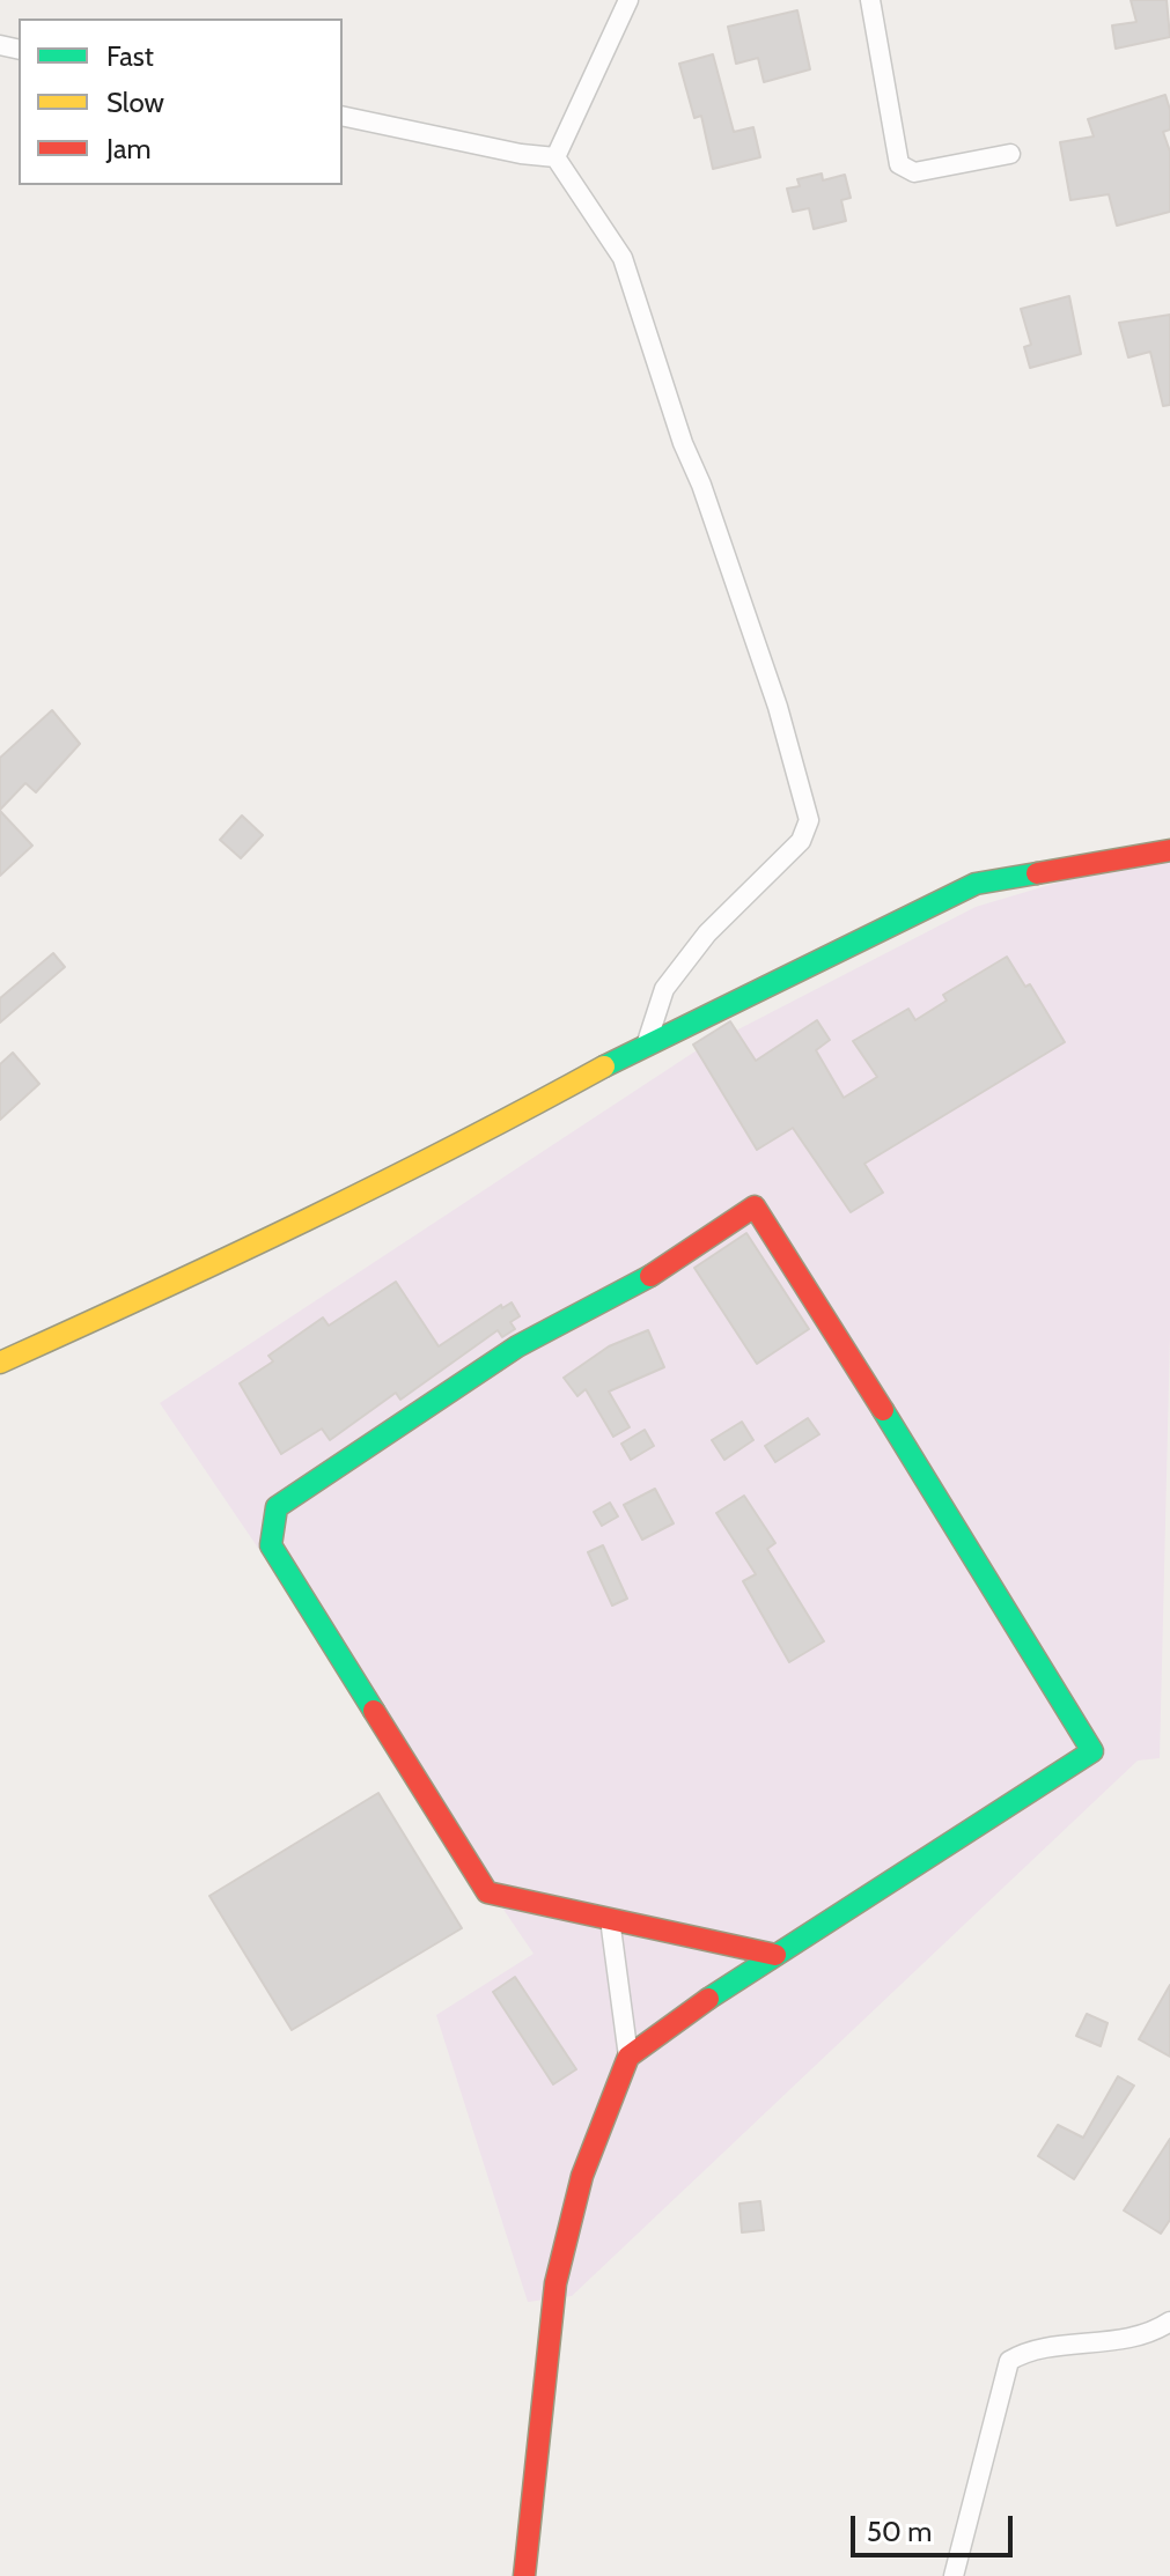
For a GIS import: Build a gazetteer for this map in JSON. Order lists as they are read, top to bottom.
{
  "legend": ["Fast", "Slow", "Jam"],
  "scale_bar": "50 m"
}
